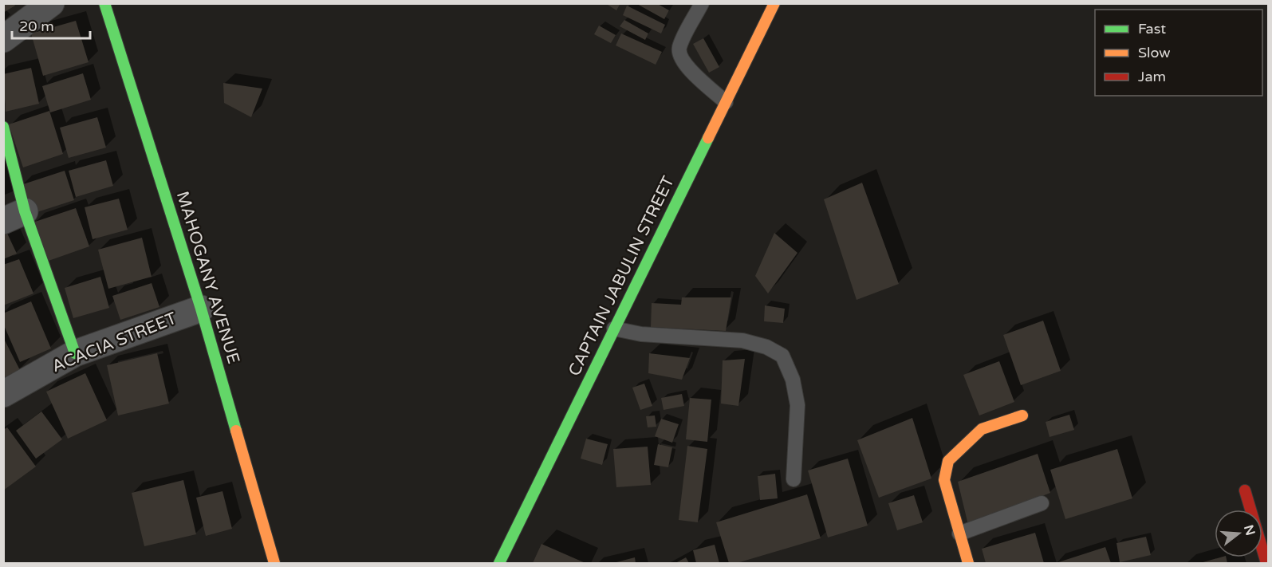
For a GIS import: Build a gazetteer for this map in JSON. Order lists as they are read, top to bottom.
{
  "streets": {
    "street": ["CAPTAIN JABULIN STREET", "MAHOGANY AVENUE", "ACACIA STREET"]
  },
  "crossings": [
    ["MAHOGANY AVENUE", "ACACIA STREET"]
  ],
  "legend": ["Fast", "Slow", "Jam"],
  "scale_bar": "20 m",
  "north": "right"
}
